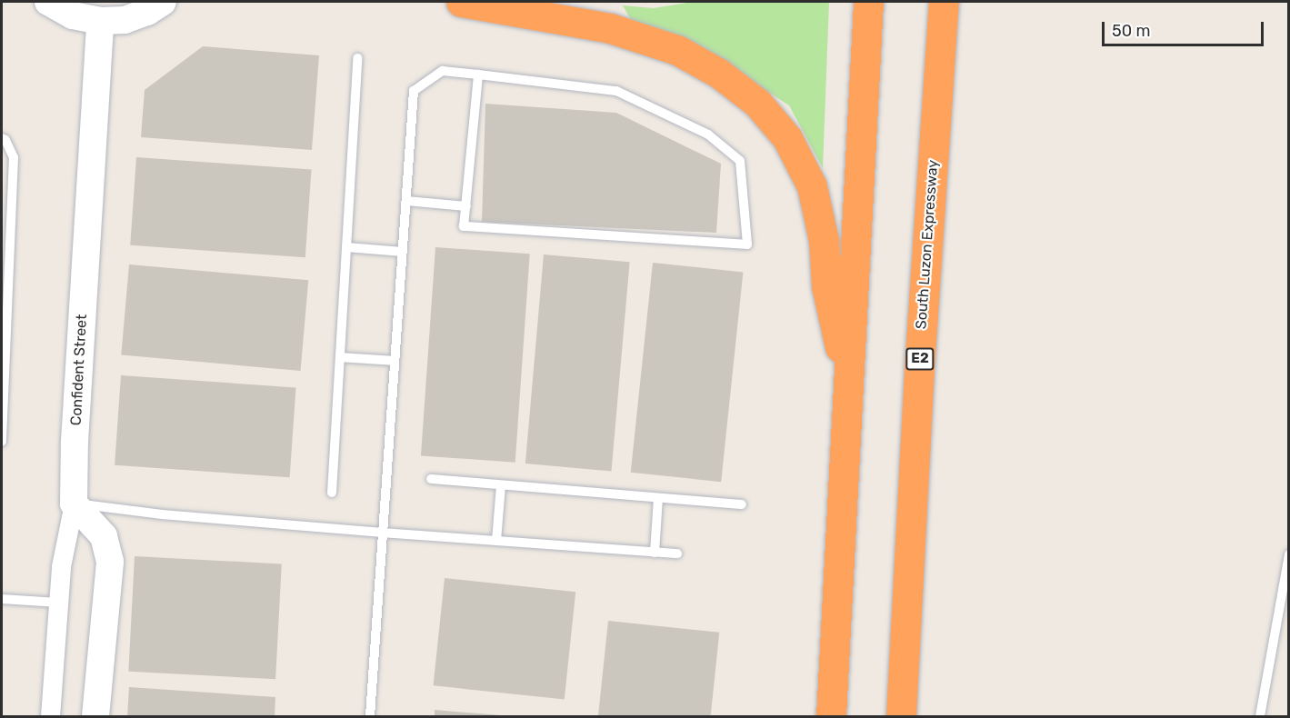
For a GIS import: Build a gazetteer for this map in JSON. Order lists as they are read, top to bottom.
{
  "streets": {
    "highway": ["South Luzon Expressway", "E2"],
    "street": ["Confident Street"]
  },
  "scale_bar": "50 m"
}
